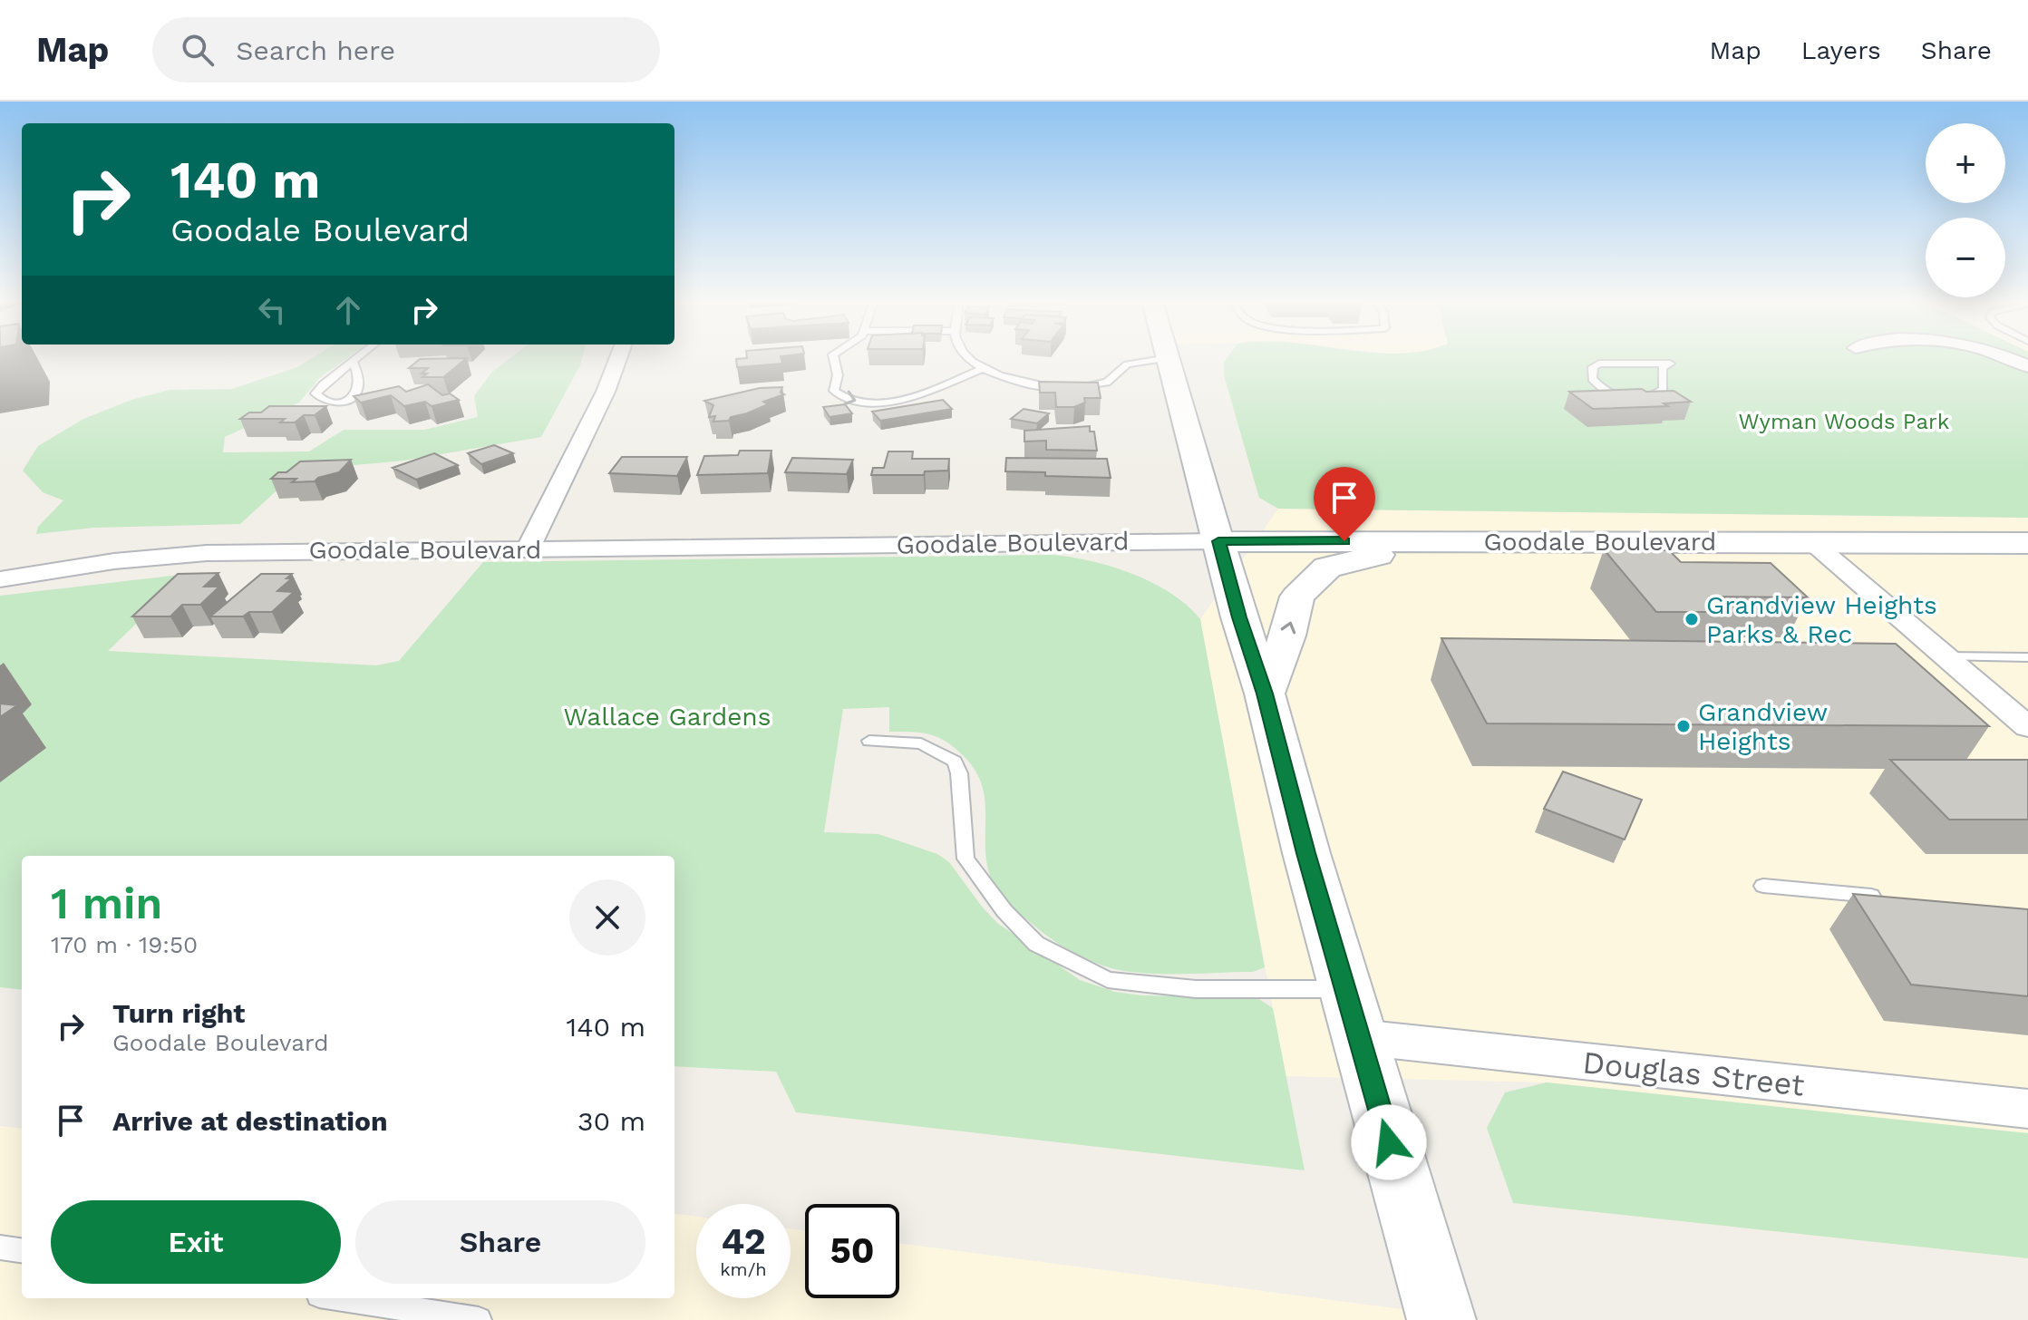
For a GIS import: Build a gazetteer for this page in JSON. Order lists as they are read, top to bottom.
{
  "streets": {
    "main road": ["Goodale Boulevard"],
    "street": ["Douglas Street"]
  },
  "parks": ["Wyman Woods Park", "Wallace Gardens"],
  "places": ["Grandview Heights Parks & Rec", "Grandview Heights"],
  "page": {
    "header": "Map",
    "search": "Search here",
    "nav": ["Map", "Layers", "Share"],
    "map_buttons": ["+", "−"],
    "turn": ["140 m", "Goodale Boulevard"],
    "heading": ["1 min", "170 m · 19:50"],
    "list": [
      {
        "name": "Turn right",
        "note": "Goodale Boulevard",
        "value": "140 m"
      },
      {
        "name": "Arrive at destination",
        "value": "30 m"
      }
    ],
    "buttons": ["Exit", "Share"],
    "speed": "42 km/h",
    "limit": "50"
  }
}
